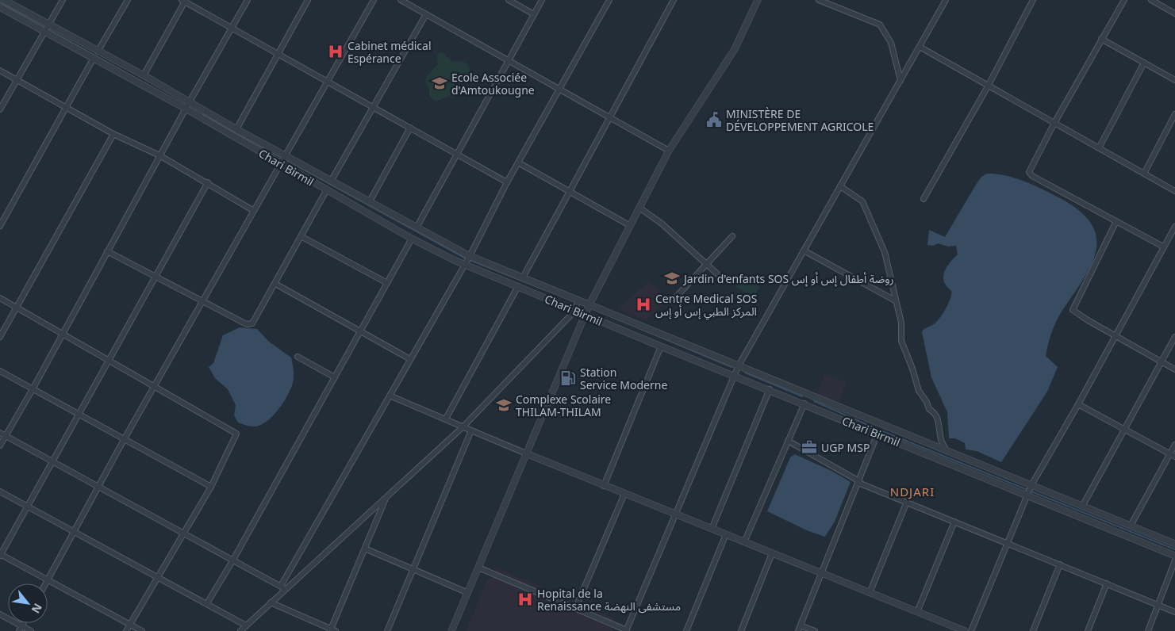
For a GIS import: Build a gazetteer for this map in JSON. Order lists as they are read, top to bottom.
{
  "streets": {
    "street": ["Chari Birmil"]
  },
  "districts": ["NDJARI"],
  "places": {
    "hospital": ["Cabinet médical Espérance", "Centre Medical SOS المركز الطبي إس أو إس", "Hopital de la Renaissance مستشفى النهضة"],
    "school or university": ["Ecole Associée d'Amtoukougne", "Jardin d'enfants SOS روضة أطفال إس أو إس", "Complexe Scolaire THILAM-THILAM"],
    "public building": ["MINISTÈRE DE DÉVELOPPEMENT AGRICOLE"],
    "fuel station": ["Station Service Moderne"],
    "office": ["UGP MSP"]
  },
  "north": "bottom right"
}
